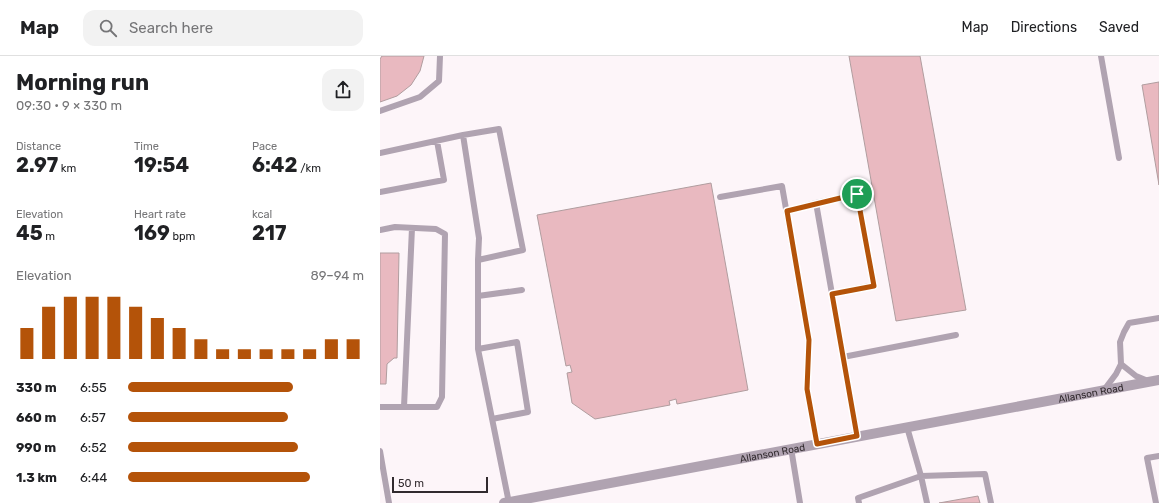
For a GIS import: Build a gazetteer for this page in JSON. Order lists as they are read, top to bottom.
{
  "streets": {
    "street": ["Allanson Road"]
  },
  "scale_bar": "50 m",
  "page": {
    "header": "Map",
    "search": "Search here",
    "nav": ["Map", "Directions", "Saved"],
    "heading": ["Morning run", "09:30 · 9 × 330 m"],
    "stats": [
      ["Distance", "2.97 km"],
      ["Time", "19:54"],
      ["Pace", "6:42 /km"],
      ["Elevation", "45 m"],
      ["Heart rate", "169 bpm"],
      ["kcal", "217"]
    ],
    "chart": ["Elevation", "89–94 m"],
    "list": [
      {
        "name": "330 m",
        "note": "6:55"
      },
      {
        "name": "660 m",
        "note": "6:57"
      },
      {
        "name": "990 m",
        "note": "6:52"
      },
      {
        "name": "1.3 km",
        "note": "6:44"
      }
    ],
    "scale": "50 m"
  }
}
